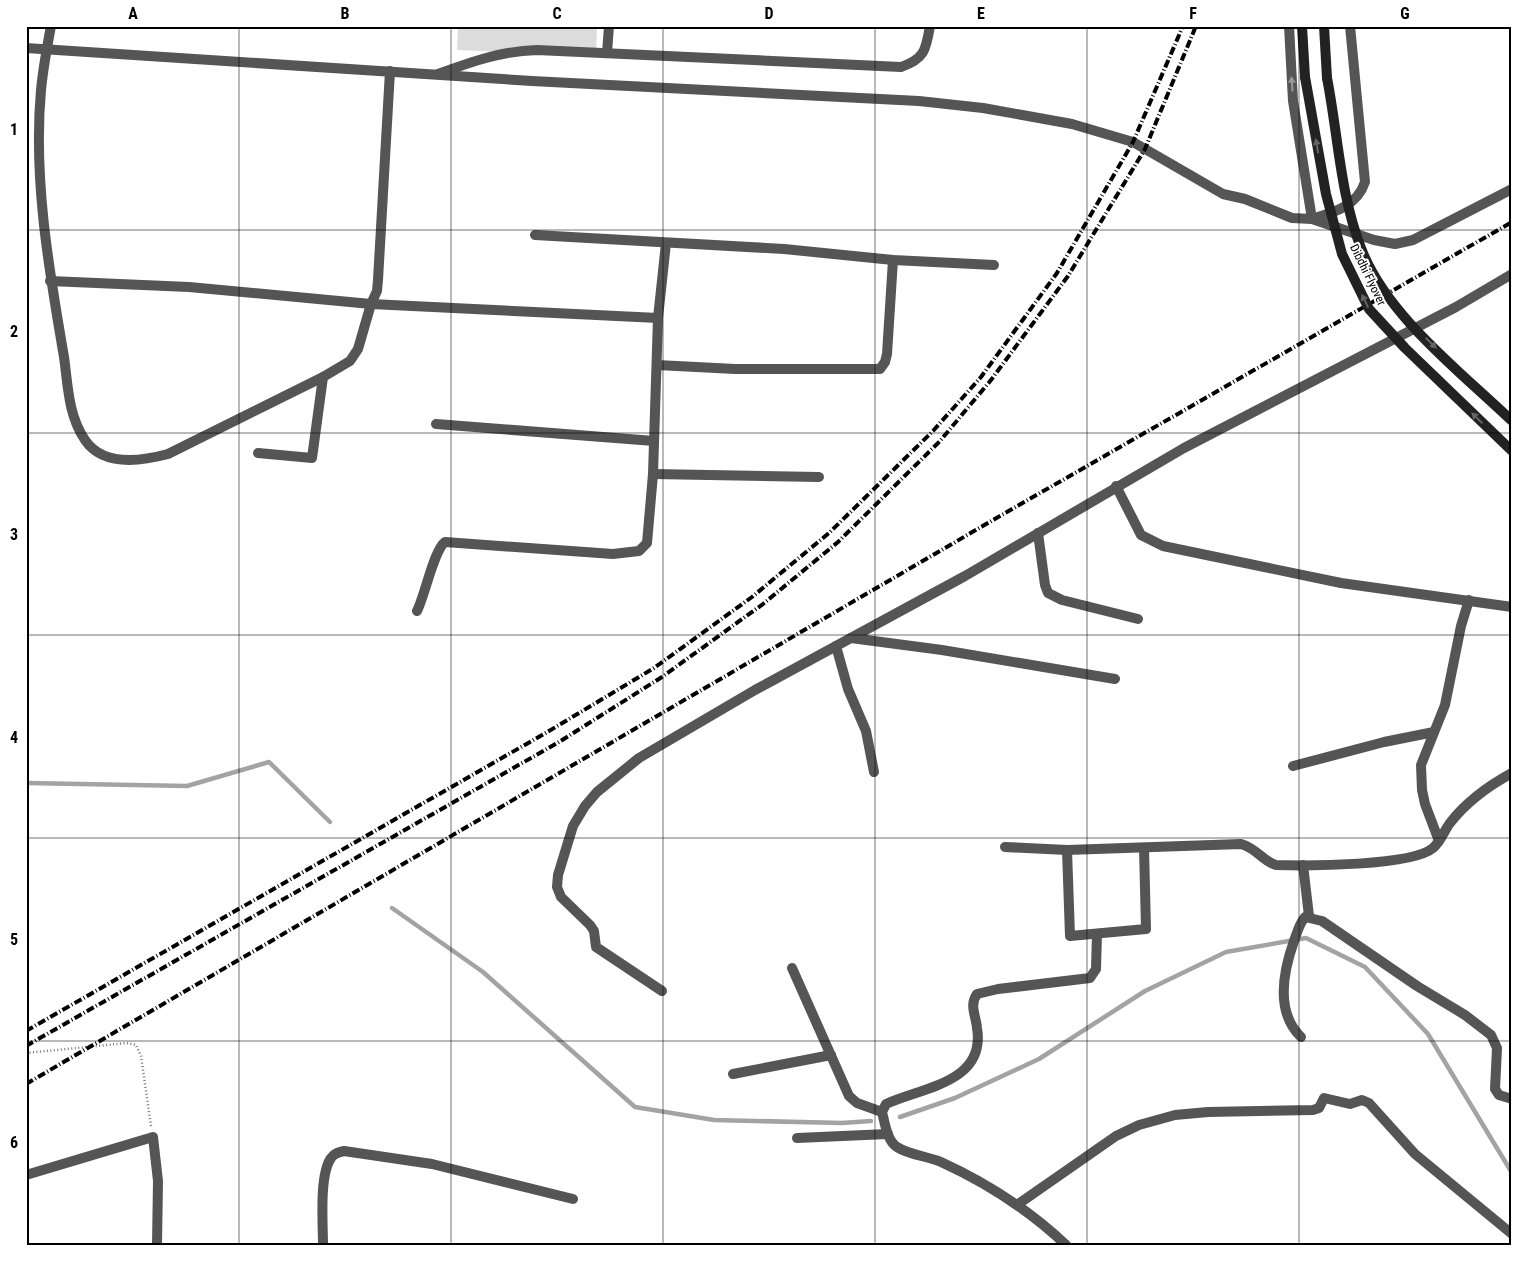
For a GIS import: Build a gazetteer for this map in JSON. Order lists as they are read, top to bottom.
{
  "streets": {
    "main road": ["Dibdhi Flyover"]
  },
  "grid": {
    "columns": [
      "A",
      "B",
      "C",
      "D",
      "E",
      "F",
      "G"
    ],
    "rows": [
      "1",
      "2",
      "3",
      "4",
      "5",
      "6"
    ]
  }
}
